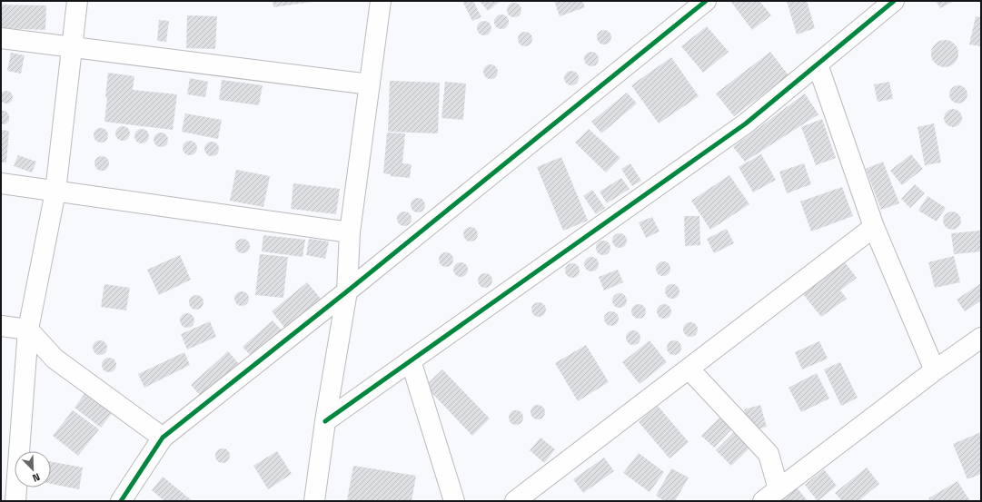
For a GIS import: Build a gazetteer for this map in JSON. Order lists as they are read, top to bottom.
{
  "north": "bottom right"
}
